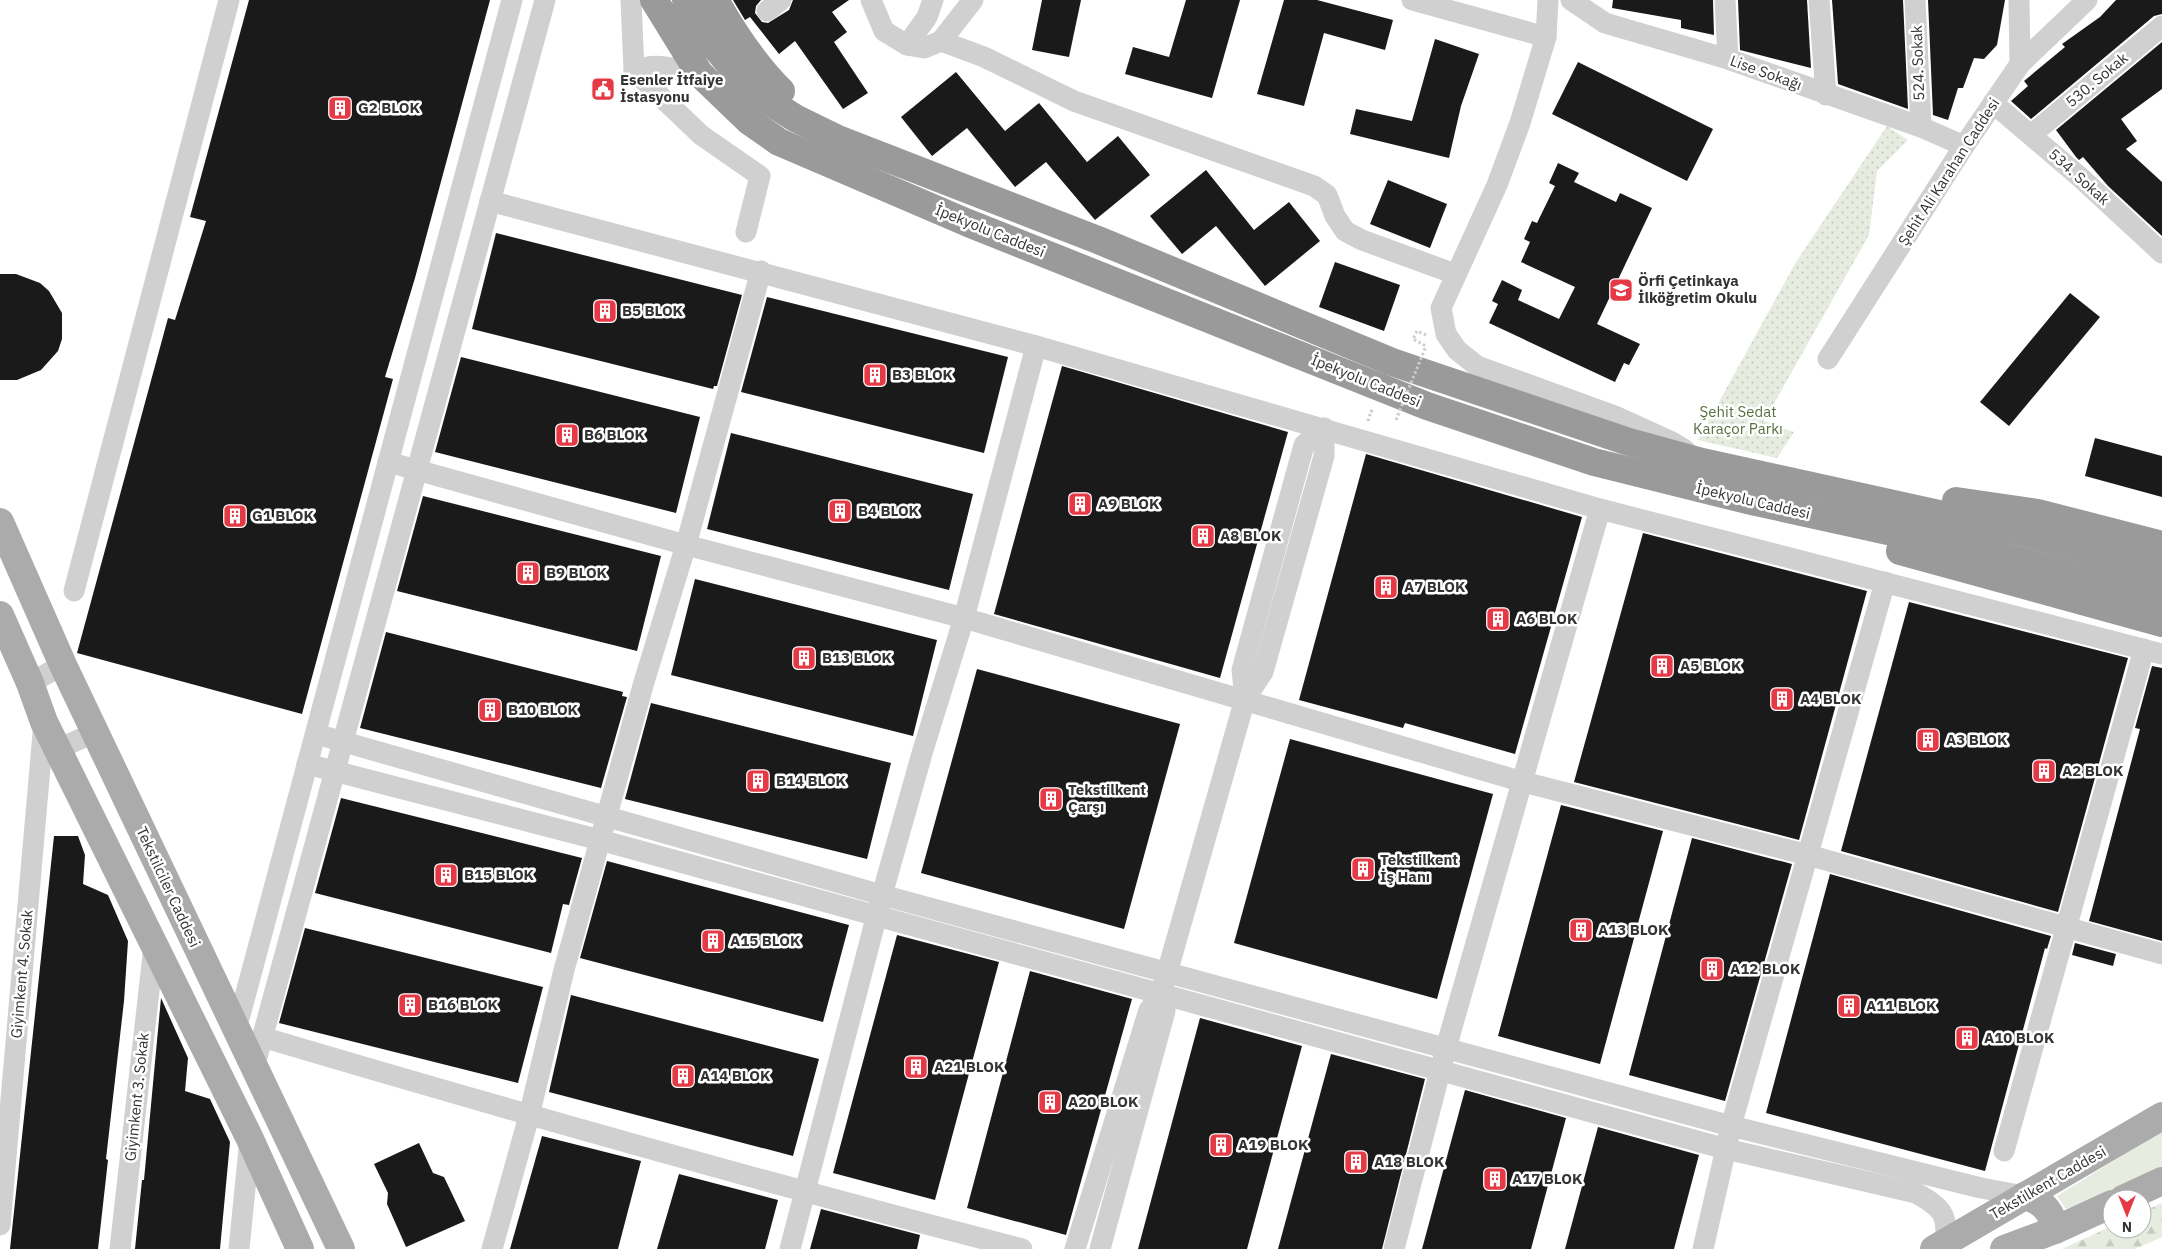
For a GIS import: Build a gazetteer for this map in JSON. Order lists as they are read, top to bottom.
{
  "streets": {
    "highway": ["İpekyolu Caddesi"],
    "main road": ["Tekstilciler Caddesi", "Tekstilkent Caddesi"],
    "street": [
      "524. Sokak",
      "Lise Sokağı",
      "530. Sokak",
      "Şehit Ali Karahan Caddesi",
      "534. Sokak",
      "Giyimkent 4. Sokak",
      "Giyimkent 3. Sokak"
    ]
  },
  "crossings": [
    ["524. Sokak", "Lise Sokağı"],
    ["Lise Sokağı", "Şehit Ali Karahan Caddesi"],
    ["530. Sokak", "534. Sokak"],
    ["Şehit Ali Karahan Caddesi", "534. Sokak"]
  ],
  "parks": ["Şehit Sedat Karaçor Parkı"],
  "places": {
    "public building": ["Esenler İtfaiye İstasyonu"],
    "building": [
      "G2 BLOK",
      "B5 BLOK",
      "B3 BLOK",
      "B6 BLOK",
      "A9 BLOK",
      "B4 BLOK",
      "G1 BLOK",
      "A8 BLOK",
      "B9 BLOK",
      "A7 BLOK",
      "A6 BLOK",
      "B13 BLOK",
      "A5 BLOK",
      "A4 BLOK",
      "B10 BLOK",
      "A3 BLOK",
      "A2 BLOK",
      "B14 BLOK",
      "Tekstilkent Çarşı",
      "Tekstilkent İş Hanı",
      "B15 BLOK",
      "A13 BLOK",
      "A15 BLOK",
      "A12 BLOK",
      "B16 BLOK",
      "A11 BLOK",
      "A10 BLOK",
      "A21 BLOK",
      "A14 BLOK",
      "A20 BLOK",
      "A19 BLOK",
      "A18 BLOK",
      "A17 BLOK"
    ],
    "school or university": ["Örfi Çetinkaya İlköğretim Okulu"]
  },
  "north": "bottom"
}
